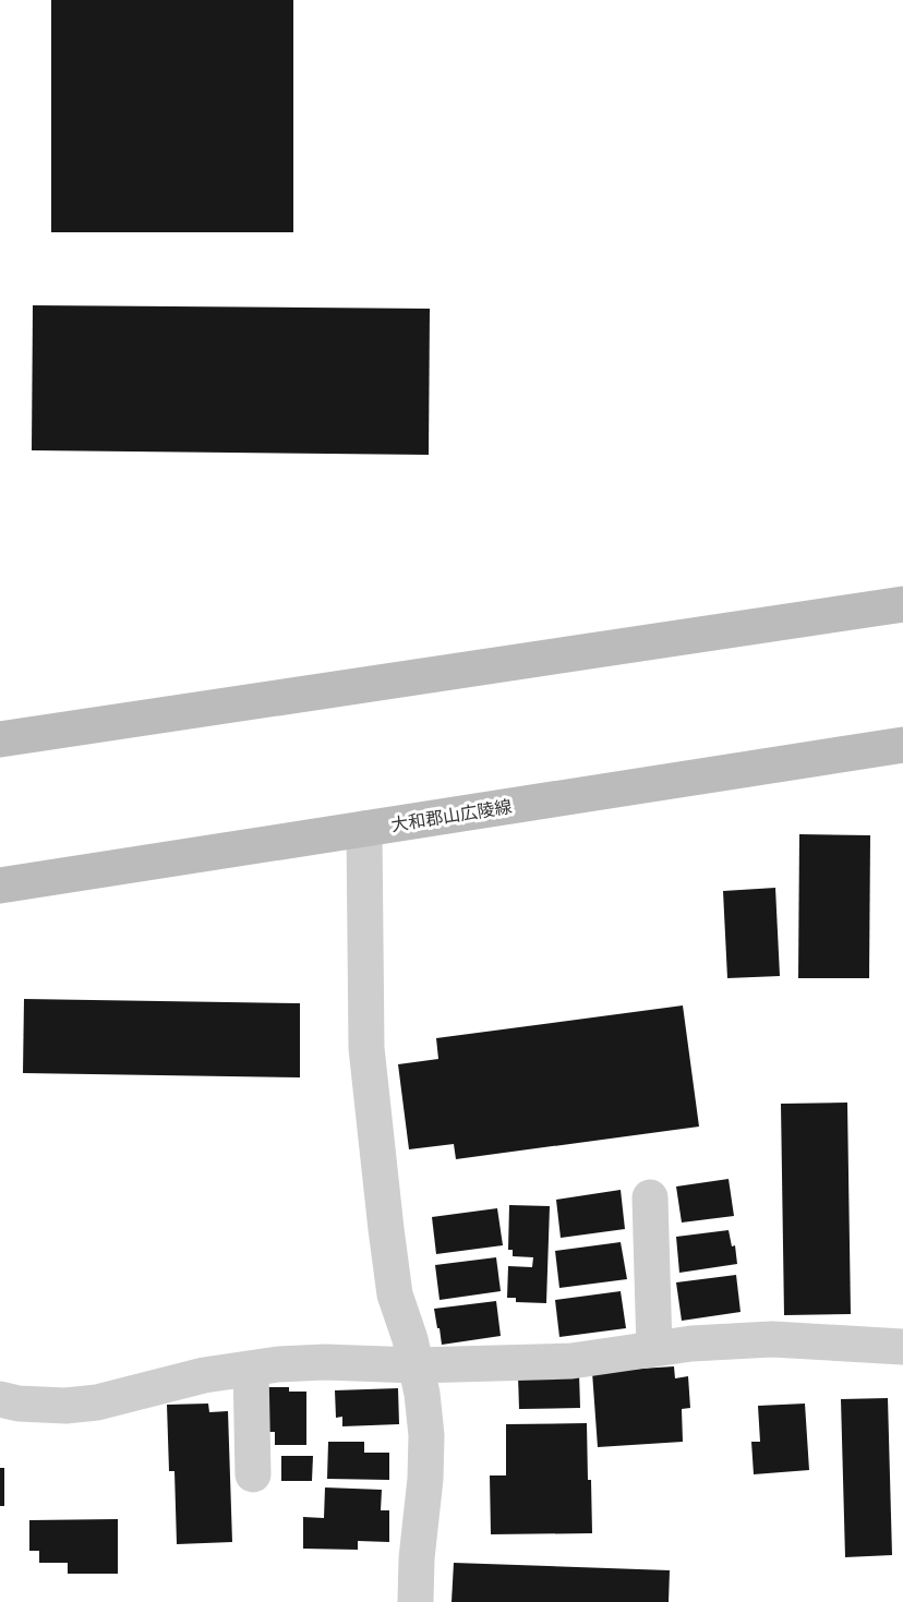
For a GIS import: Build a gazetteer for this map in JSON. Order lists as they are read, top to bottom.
{
  "streets": {
    "main road": ["大和郡山広陵線"]
  }
}
